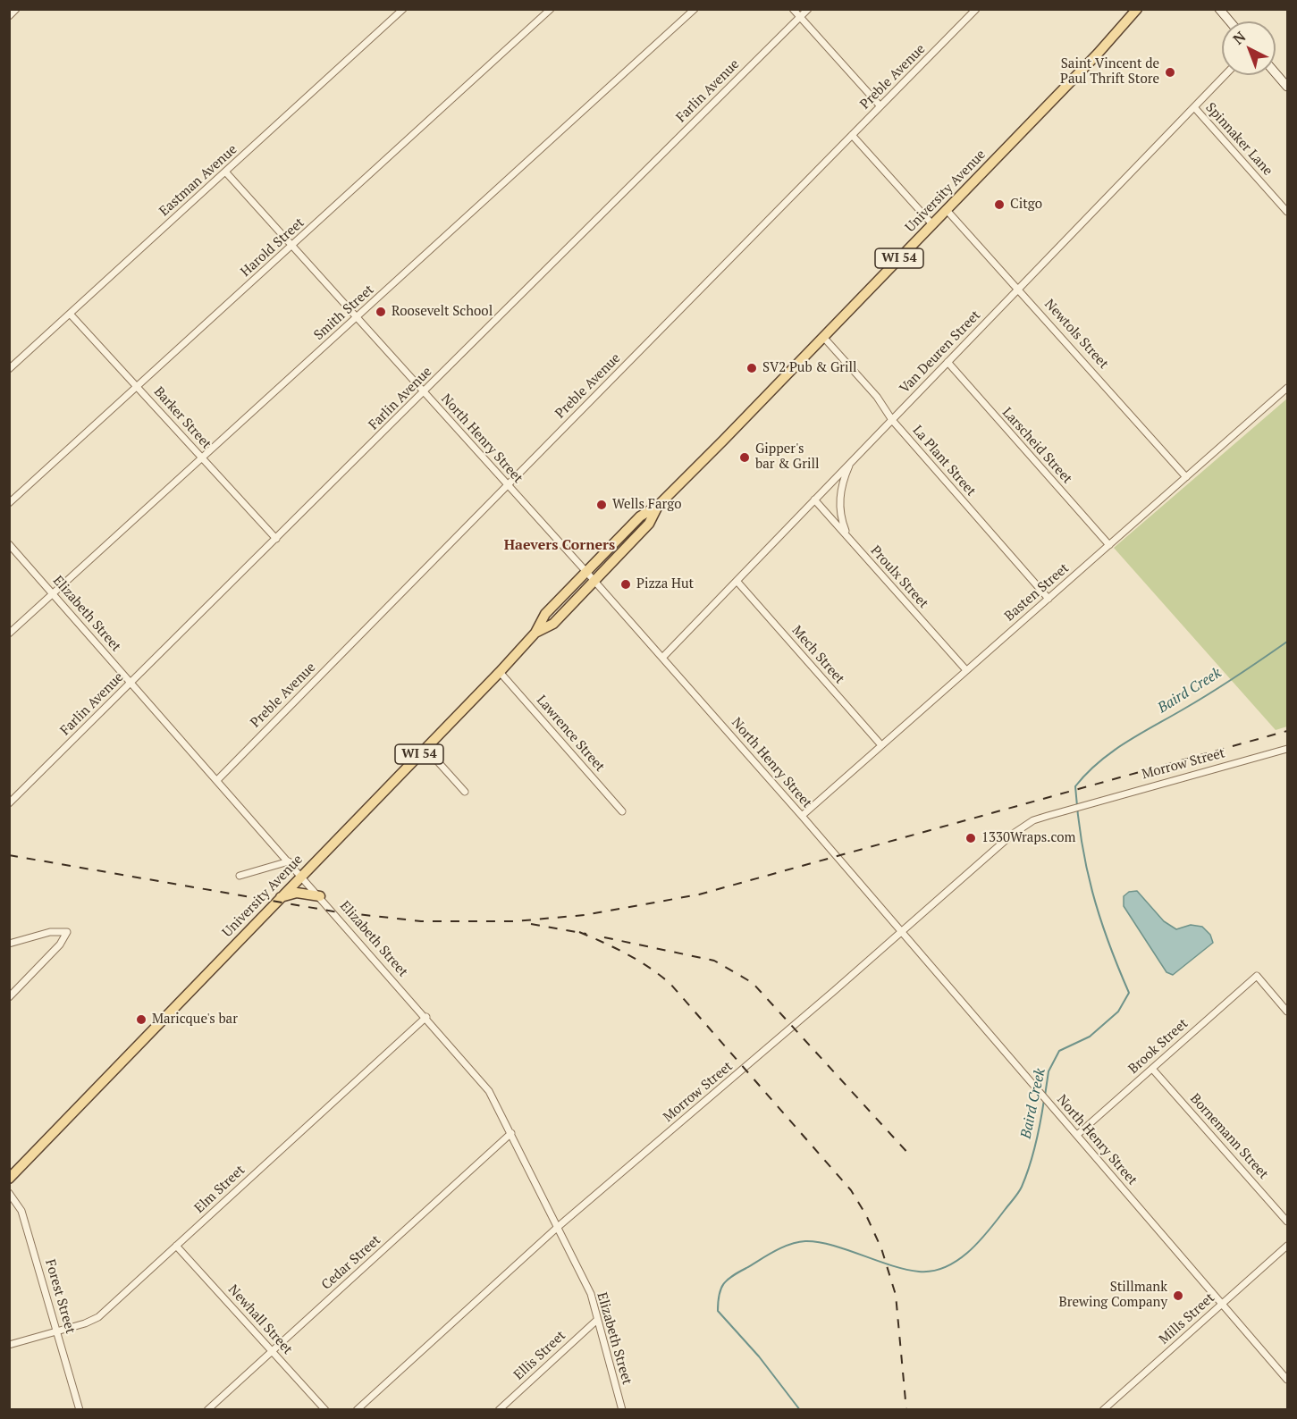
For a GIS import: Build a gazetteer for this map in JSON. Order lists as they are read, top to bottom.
{
  "streets": {
    "main road": ["University Avenue", "WI 54"],
    "street": [
      "Preble Avenue",
      "Farlin Avenue",
      "Spinnaker Lane",
      "Eastman Avenue",
      "Harold Street",
      "Smith Street",
      "Newtols Street",
      "Van Deuren Street",
      "Barker Street",
      "North Henry Street",
      "Larscheid Street",
      "La Plant Street",
      "Proulx Street",
      "Basten Street",
      "Elizabeth Street",
      "Mech Street",
      "Lawrence Street",
      "Morrow Street",
      "Brook Street",
      "Bornemann Street",
      "Elm Street",
      "Cedar Street",
      "Forest Street",
      "Mills Street",
      "Newhall Street",
      "Ellis Street"
    ]
  },
  "crossings": [
    ["Preble Avenue", "North Henry Street"],
    ["Preble Avenue", "Elizabeth Street"],
    ["Farlin Avenue", "Barker Street"],
    ["Farlin Avenue", "North Henry Street"],
    ["Farlin Avenue", "Elizabeth Street"],
    ["Spinnaker Lane", "Van Deuren Street"],
    ["Eastman Avenue", "Barker Street"],
    ["Eastman Avenue", "North Henry Street"],
    ["University Avenue", "Newtols Street"],
    ["University Avenue", "North Henry Street"],
    ["University Avenue", "La Plant Street"],
    ["University Avenue", "Elizabeth Street"],
    ["University Avenue", "Lawrence Street"],
    ["Harold Street", "Barker Street"],
    ["Harold Street", "North Henry Street"],
    ["Smith Street", "Barker Street"],
    ["Smith Street", "North Henry Street"],
    ["Smith Street", "Elizabeth Street"],
    ["Newtols Street", "Van Deuren Street"],
    ["Newtols Street", "Basten Street"],
    ["Van Deuren Street", "North Henry Street"],
    ["Van Deuren Street", "Larscheid Street"],
    ["Van Deuren Street", "La Plant Street"],
    ["Van Deuren Street", "Proulx Street"],
    ["Van Deuren Street", "Mech Street"],
    ["North Henry Street", "Basten Street"],
    ["North Henry Street", "Morrow Street"],
    ["North Henry Street", "Brook Street"],
    ["North Henry Street", "Mills Street"],
    ["Larscheid Street", "Basten Street"],
    ["La Plant Street", "Basten Street"],
    ["Proulx Street", "Basten Street"],
    ["Basten Street", "Mech Street"],
    ["Elizabeth Street", "Morrow Street"],
    ["Elizabeth Street", "Elm Street"],
    ["Elizabeth Street", "Cedar Street"],
    ["Elizabeth Street", "Ellis Street"],
    ["Brook Street", "Bornemann Street"],
    ["Elm Street", "Forest Street"],
    ["Elm Street", "Newhall Street"],
    ["Cedar Street", "Newhall Street"]
  ],
  "districts": ["Haevers Corners"],
  "water": ["Baird Creek"],
  "places": [
    "Saint Vincent de Paul Thrift Store",
    "Citgo",
    "Roosevelt School",
    "SV2 Pub & Grill",
    "Gipper's bar & Grill",
    "Wells Fargo",
    "Pizza Hut",
    "1330Wraps.com",
    "Maricque's bar",
    "Stillmank Brewing Company"
  ],
  "north": "top left"
}
